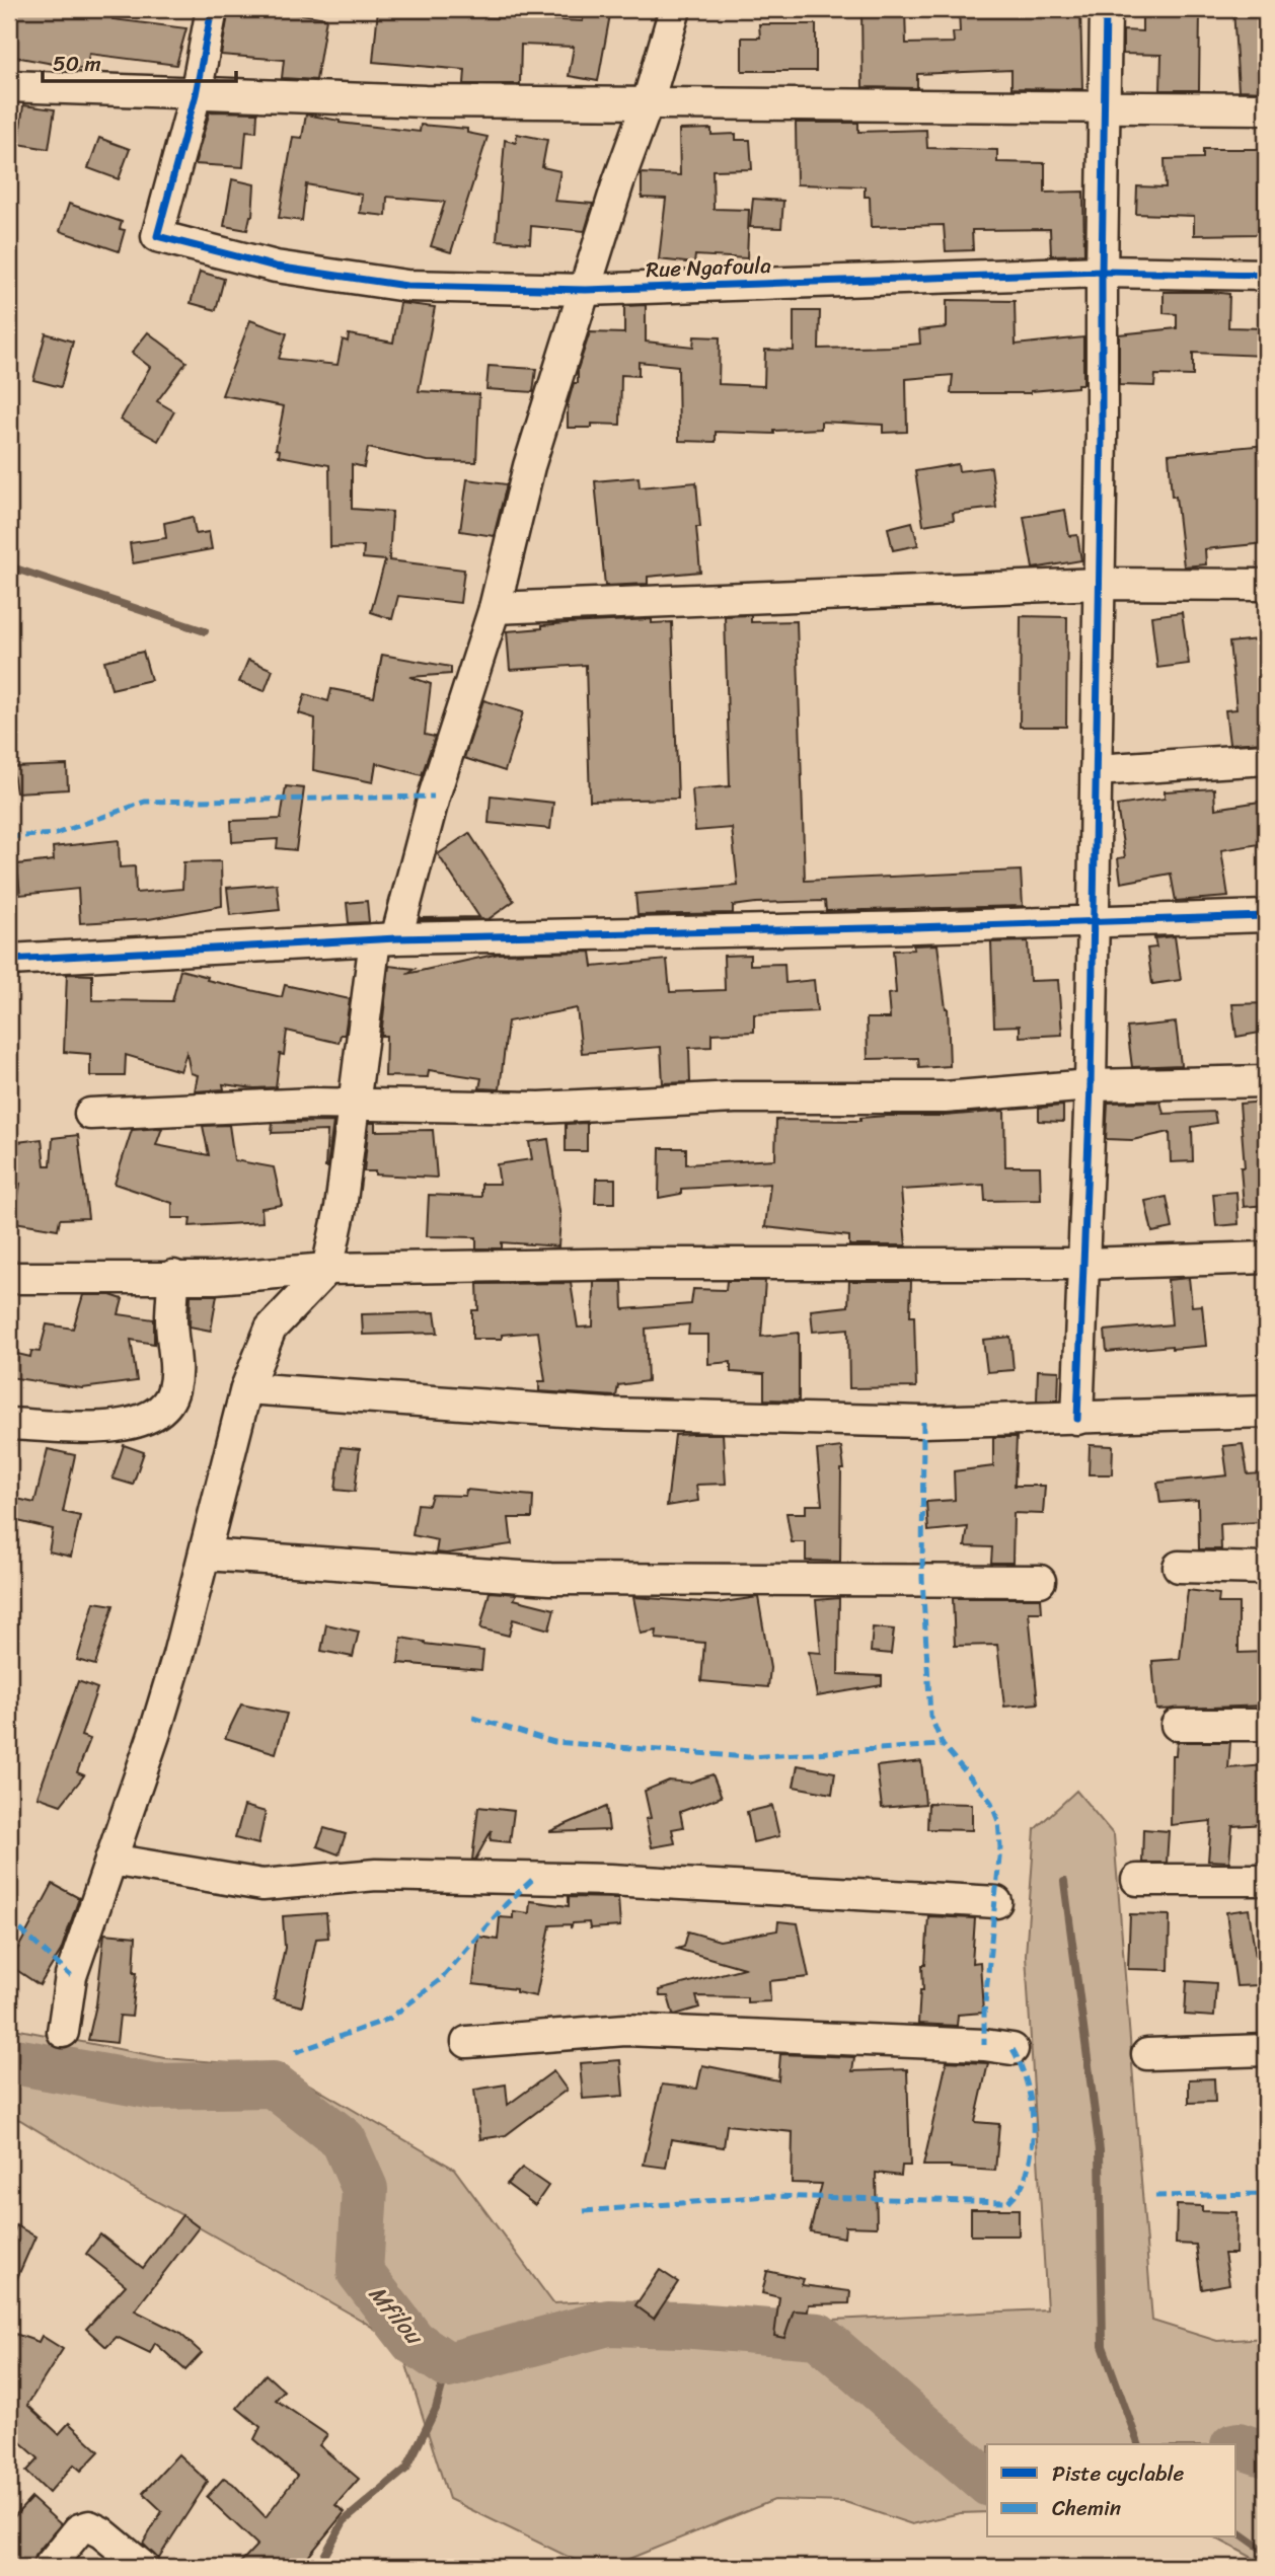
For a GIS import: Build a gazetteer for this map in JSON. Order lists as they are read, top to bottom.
{
  "streets": {
    "street": ["Rue Ngafoula"]
  },
  "water": ["Mfilou"],
  "legend": ["Piste cyclable", "Chemin"],
  "scale_bar": "50 m"
}
